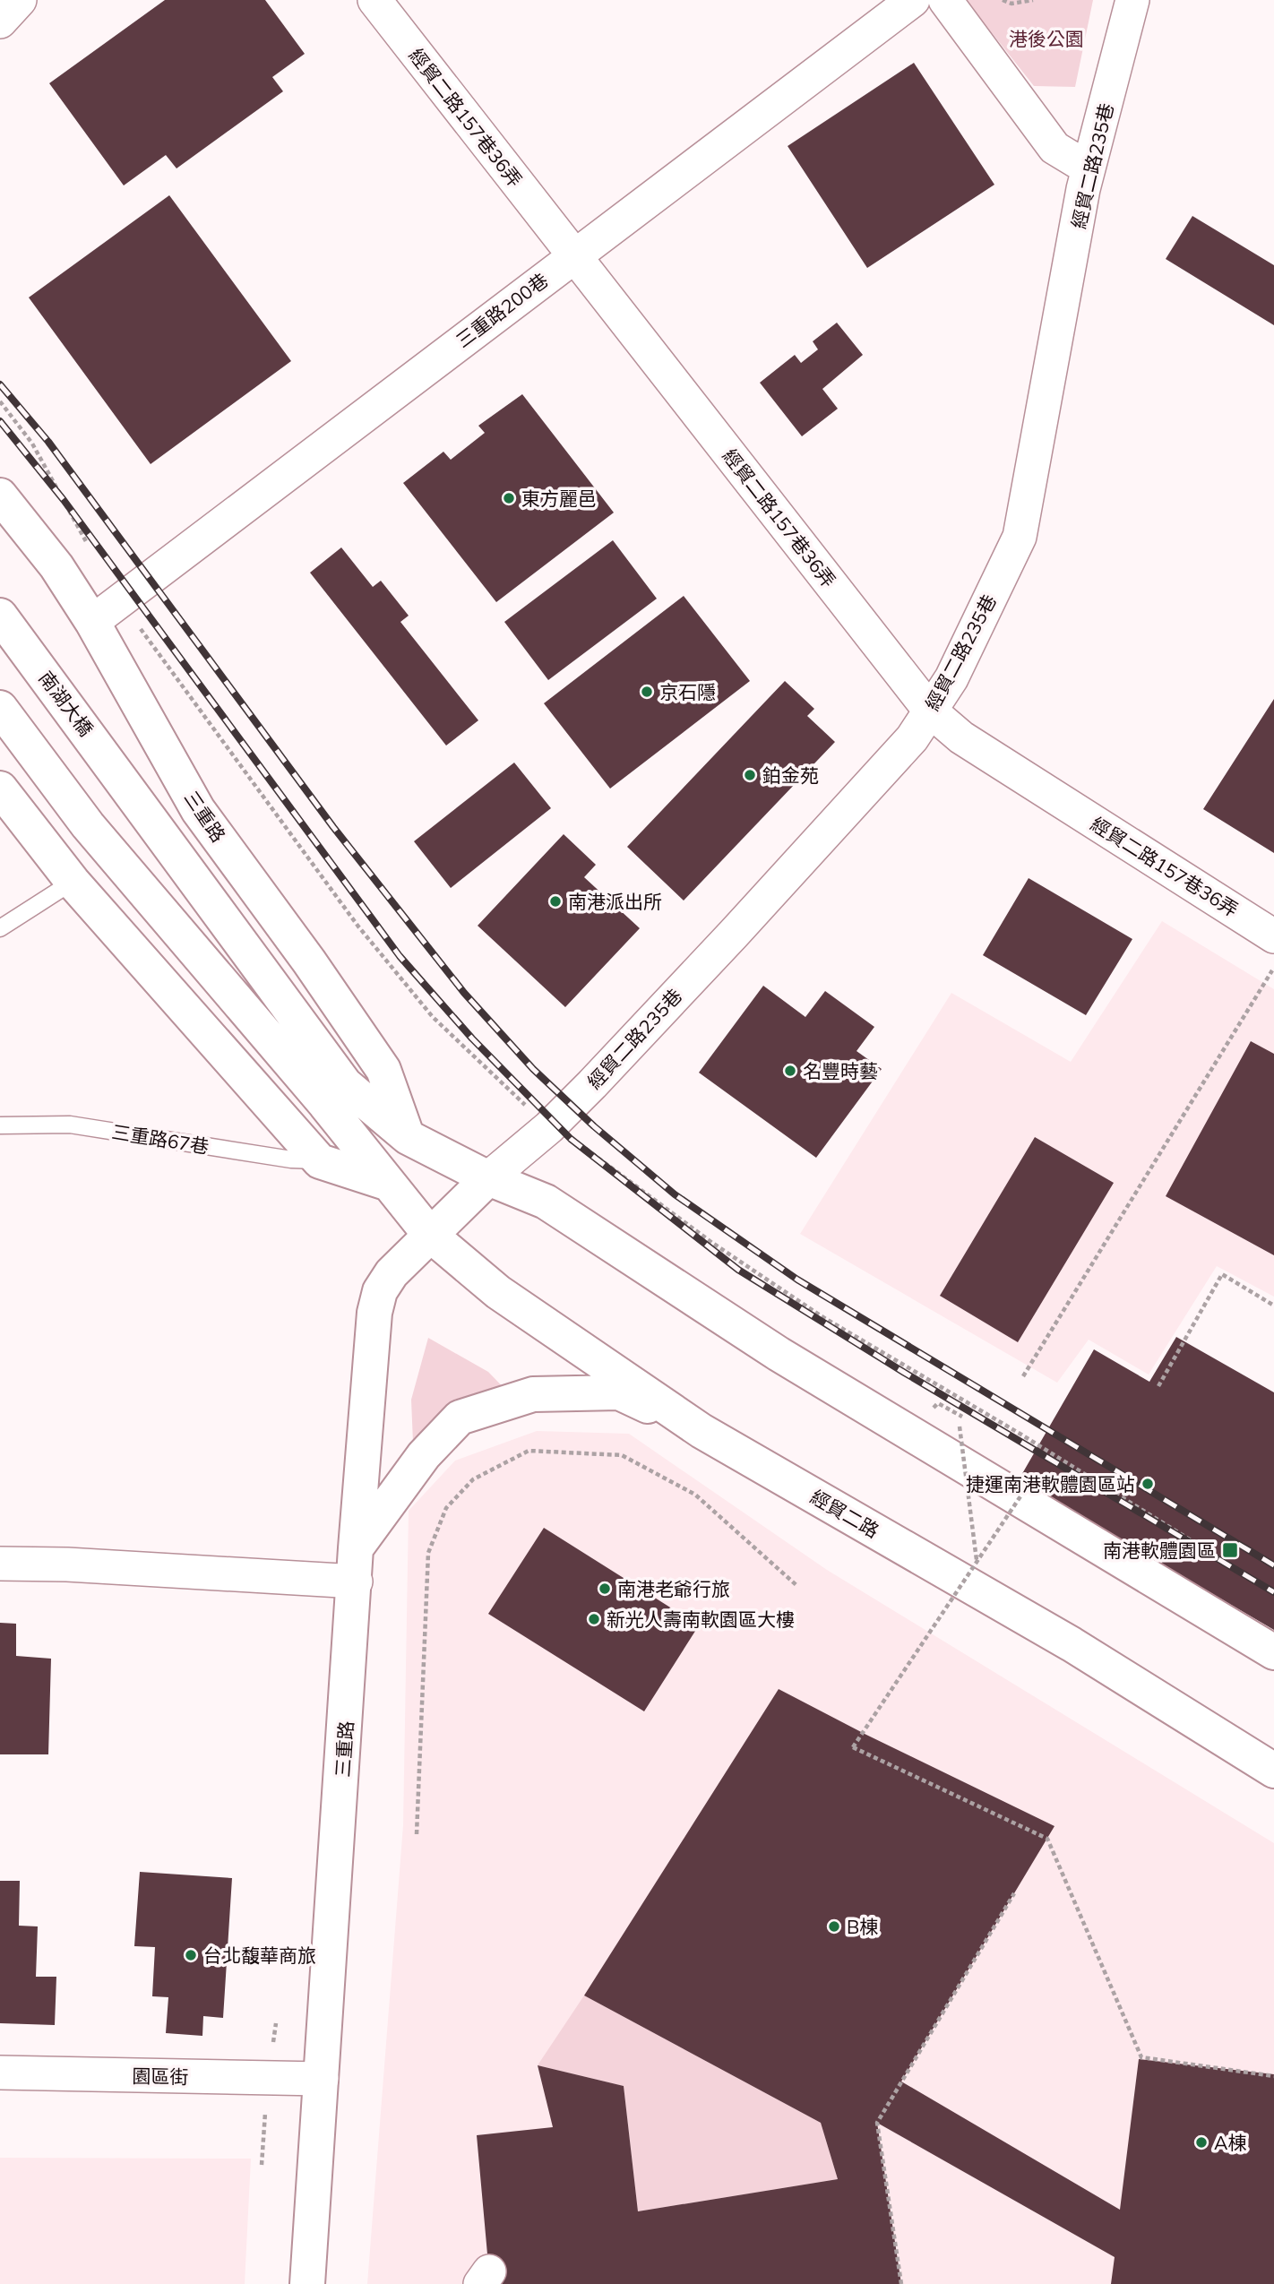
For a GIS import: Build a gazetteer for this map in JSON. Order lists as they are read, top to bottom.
{
  "streets": {
    "main road": [
      "經貿二路235巷",
      "南湖大橋",
      "三重路",
      "經貿二路"
    ],
    "street": ["經貿二路157巷36弄", "三重路200巷", "園區街"],
    "lane": ["三重路67巷"]
  },
  "crossings": [
    ["經貿二路157巷36弄", "經貿二路235巷"],
    ["經貿二路157巷36弄", "三重路200巷"],
    ["經貿二路235巷", "南湖大橋"],
    ["經貿二路235巷", "三重路"],
    ["經貿二路235巷", "經貿二路"],
    ["三重路200巷", "三重路"],
    ["南湖大橋", "三重路"],
    ["三重路", "經貿二路"],
    ["三重路", "園區街"]
  ],
  "parks": ["港後公園"],
  "places": {
    "other": [
      "東方麗邑",
      "京石隱",
      "鉑金苑",
      "南港派出所",
      "名豐時藝",
      "捷運南港軟體園區站",
      "南港老爺行旅",
      "新光人壽南軟園區大樓",
      "B棟",
      "台北馥華商旅",
      "A棟"
    ],
    "transit": ["南港軟體園區"]
  }
}
